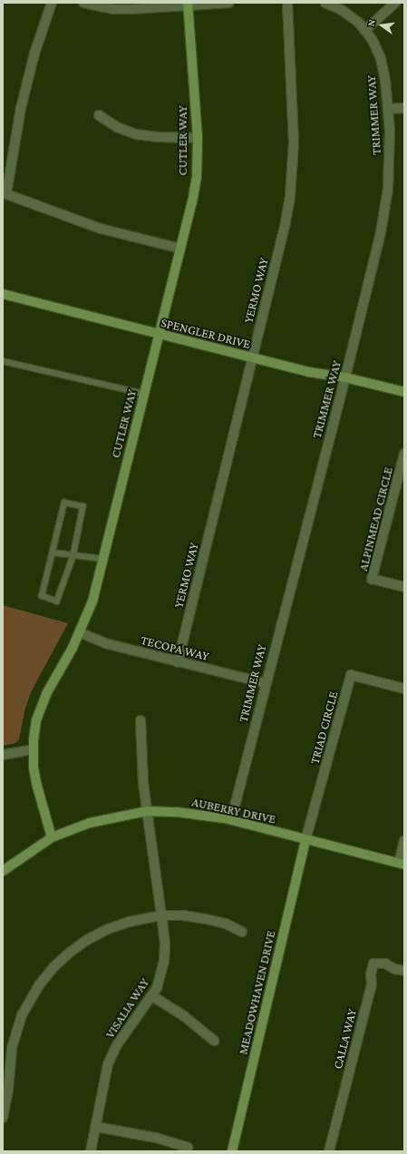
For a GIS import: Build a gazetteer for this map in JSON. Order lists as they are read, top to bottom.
{
  "streets": {
    "street": [
      "TRIMMER WAY",
      "CUTLER WAY",
      "YERMO WAY",
      "SPENGLER DRIVE",
      "ALPINMEAD CIRCLE",
      "TECOPA WAY",
      "TRIAD CIRCLE",
      "AUBERRY DRIVE",
      "MEADOWHAVEN DRIVE",
      "VISALIA WAY",
      "CALLA WAY"
    ]
  },
  "crossings": [
    ["TRIMMER WAY", "SPENGLER DRIVE"],
    ["TRIMMER WAY", "TECOPA WAY"],
    ["TRIMMER WAY", "AUBERRY DRIVE"],
    ["CUTLER WAY", "SPENGLER DRIVE"],
    ["CUTLER WAY", "TECOPA WAY"],
    ["CUTLER WAY", "AUBERRY DRIVE"],
    ["YERMO WAY", "SPENGLER DRIVE"],
    ["YERMO WAY", "TECOPA WAY"],
    ["TRIAD CIRCLE", "AUBERRY DRIVE"],
    ["TRIAD CIRCLE", "MEADOWHAVEN DRIVE"],
    ["AUBERRY DRIVE", "MEADOWHAVEN DRIVE"],
    ["AUBERRY DRIVE", "VISALIA WAY"]
  ],
  "north": "left"
}
